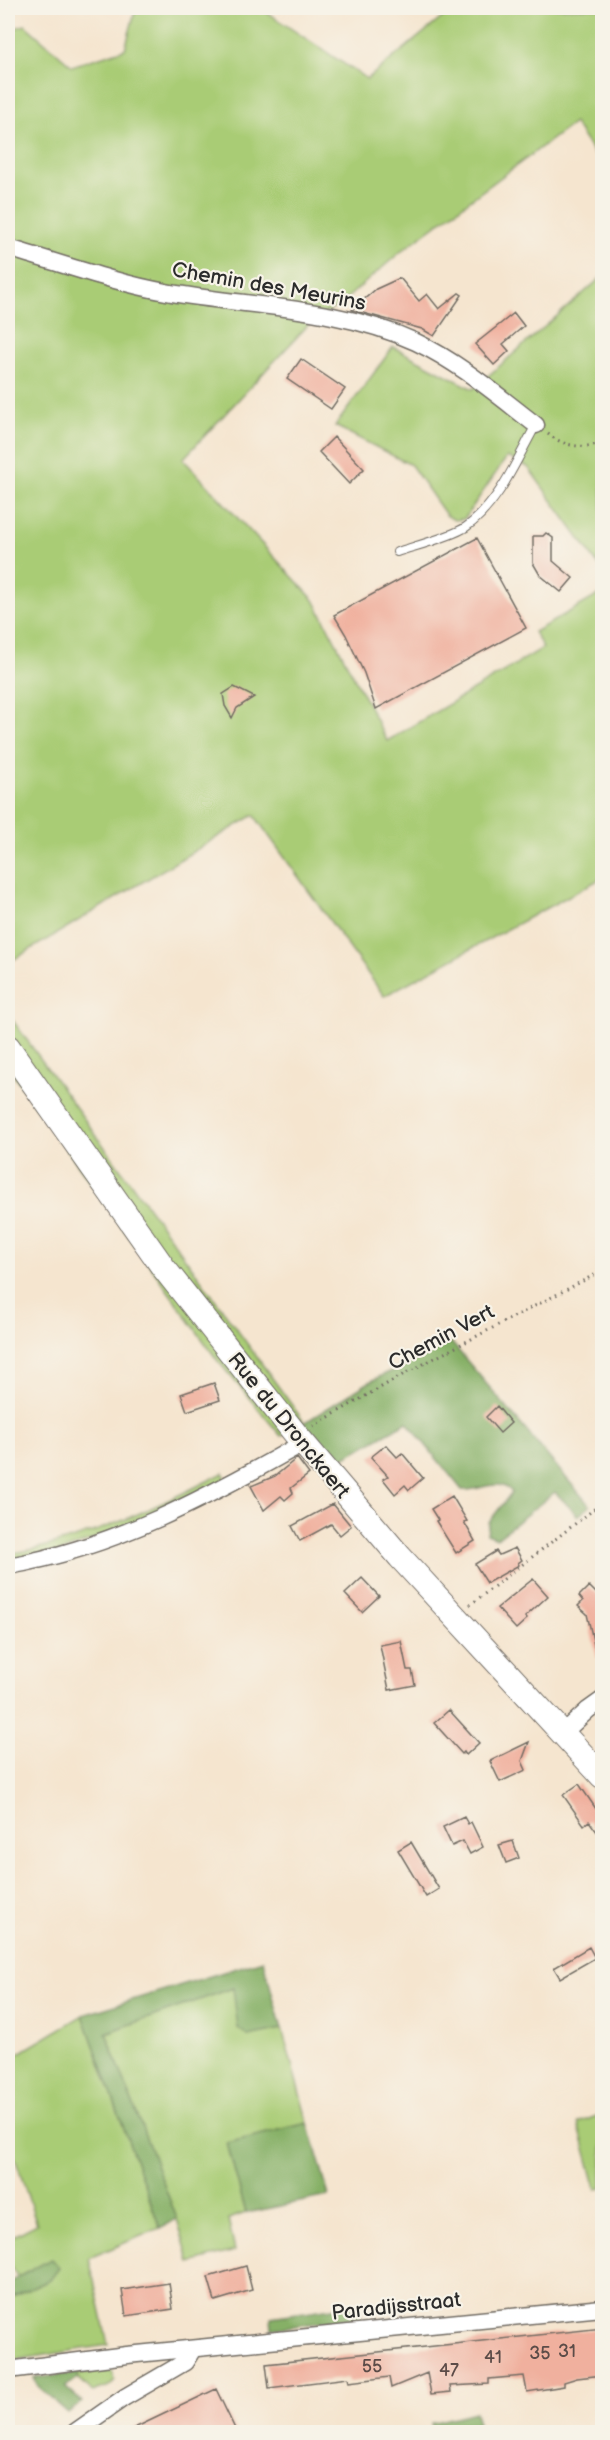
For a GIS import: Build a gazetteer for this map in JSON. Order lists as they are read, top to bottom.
{
  "streets": {
    "main road": ["Rue du Dronckaert"],
    "street": ["Chemin des Meurins", "Paradijsstraat"],
    "path": ["Chemin Vert"]
  },
  "crossings": [
    ["Chemin Vert", "Rue du Dronckaert"]
  ],
  "house_numbers": [
    "31",
    "35",
    "41",
    "55",
    "47"
  ]
}
